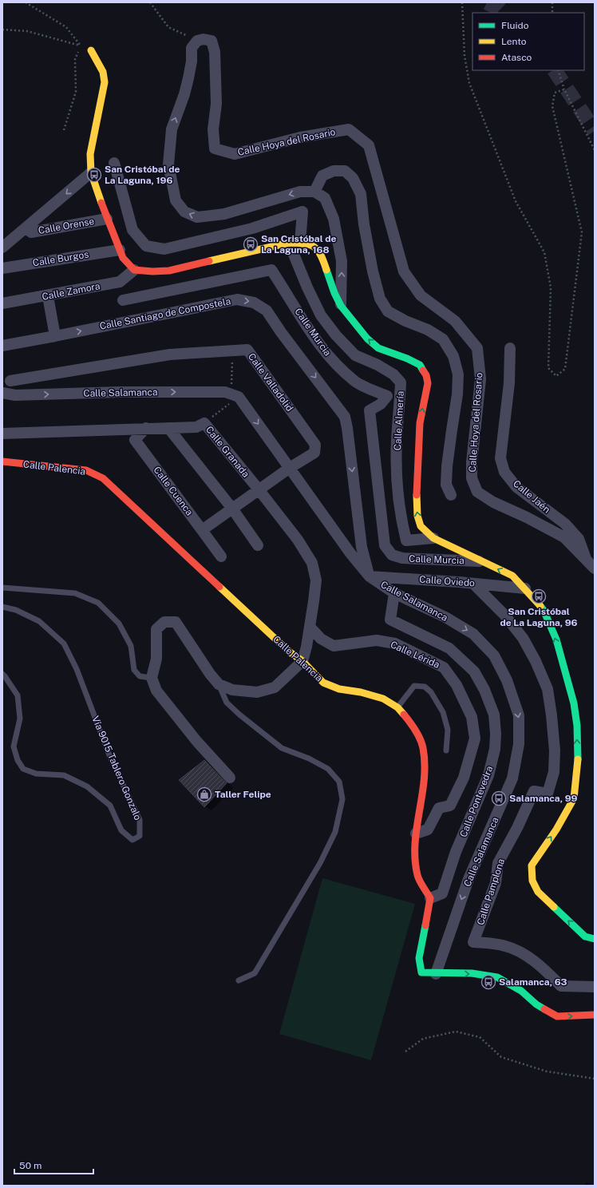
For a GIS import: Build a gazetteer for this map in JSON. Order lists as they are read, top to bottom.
{
  "streets": {
    "street": [
      "Calle Hoya del Rosario",
      "Calle Orense",
      "Calle Burgos",
      "Calle Zamora",
      "Calle Santiago de Compostela",
      "Calle Murcia",
      "Calle Valladolid",
      "Calle Salamanca",
      "Calle Almería",
      "Calle Granada",
      "Calle Palencia",
      "Calle Cuenca",
      "Calle Jaén",
      "Calle Oviedo",
      "Calle Lérida",
      "Calle Pontevedra",
      "Calle Pamplona"
    ],
    "lane": ["Vía 9015 Tablero Gonzalo"]
  },
  "crossings": [
    ["Calle Hoya del Rosario", "Calle Jaén"],
    ["Calle Santiago de Compostela", "Calle Salamanca"],
    ["Calle Santiago de Compostela", "Calle Oviedo"],
    ["Calle Valladolid", "Calle Salamanca"],
    ["Calle Valladolid", "Calle Granada"],
    ["Calle Valladolid", "Calle Cuenca"],
    ["Calle Salamanca", "Calle Oviedo"],
    ["Calle Salamanca", "Calle Pontevedra"],
    ["Calle Granada", "Calle Palencia"],
    ["Calle Granada", "Calle Cuenca"],
    ["Calle Granada", "Calle Lérida"],
    ["Calle Palencia", "Calle Lérida"],
    ["Calle Palencia", "Calle Pontevedra"],
    ["Calle Oviedo", "Calle Pamplona"]
  ],
  "places": {
    "bus stop": [
      "San Cristóbal de La Laguna, 196",
      "San Cristóbal de La Laguna, 168",
      "San Cristóbal de La Laguna, 96",
      "Salamanca, 99",
      "Salamanca, 63"
    ],
    "shop": ["Taller Felipe"]
  },
  "legend": ["Fluido", "Lento", "Atasco"],
  "scale_bar": "50 m"
}
